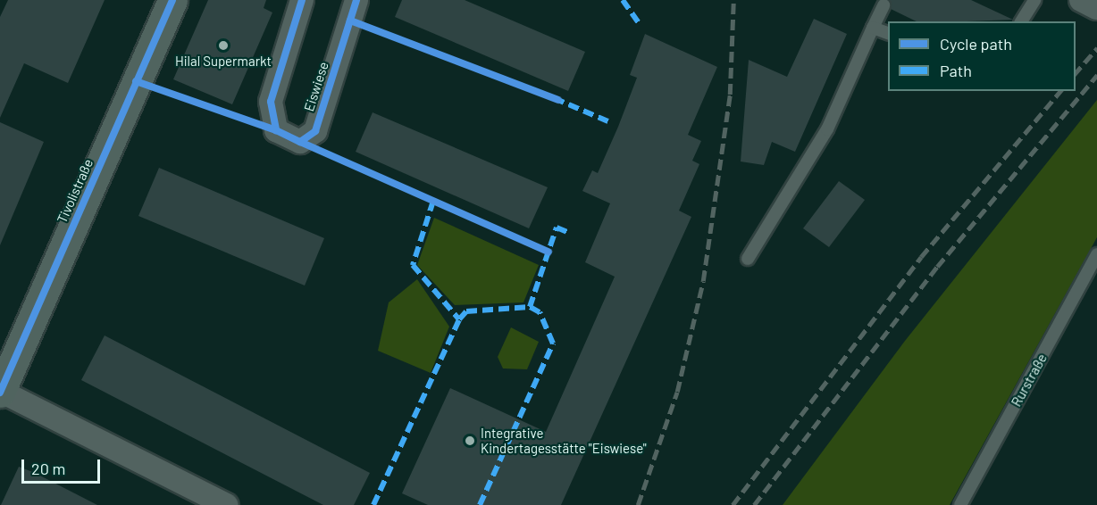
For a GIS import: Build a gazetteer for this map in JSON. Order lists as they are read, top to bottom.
{
  "streets": {
    "main road": ["Tivolistraße"],
    "street": ["Eiswiese"],
    "lane": ["Rurstraße"]
  },
  "places": ["Hilal Supermarkt", "Integrative Kindertagesstätte \"Eiswiese\""],
  "legend": ["Cycle path", "Path"],
  "scale_bar": "20 m"
}
